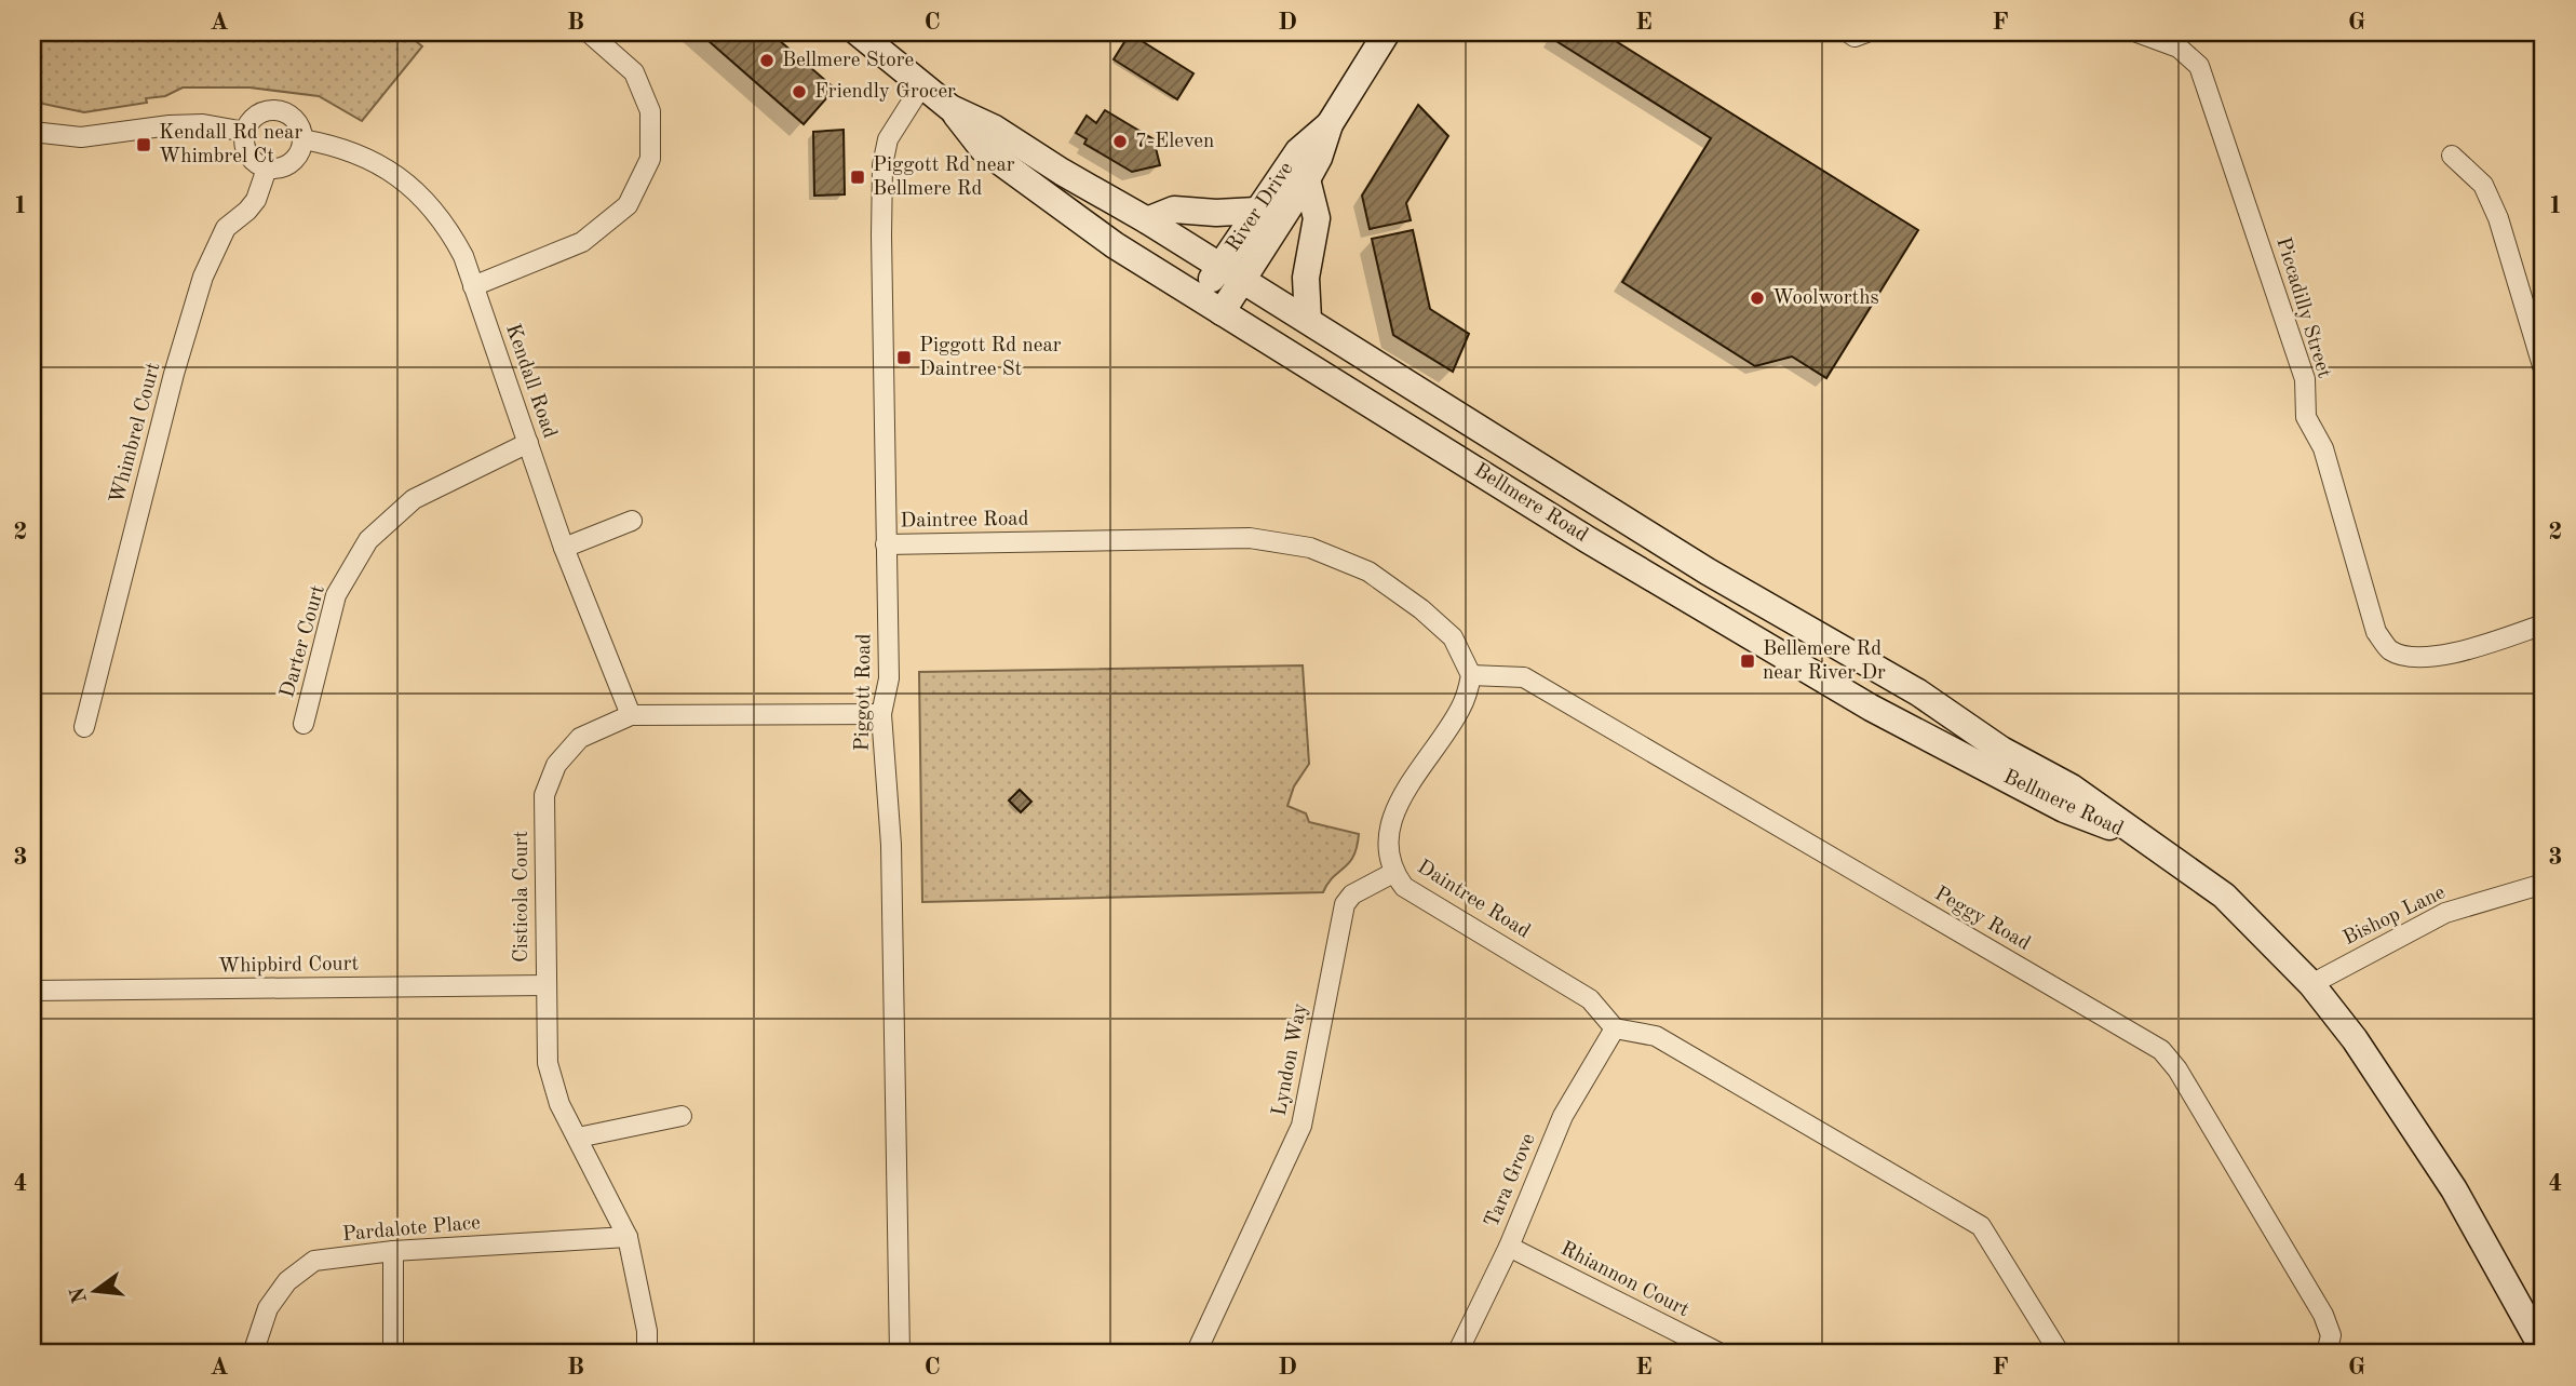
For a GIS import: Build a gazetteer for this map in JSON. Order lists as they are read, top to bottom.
{
  "streets": {
    "street": [
      "River Drive",
      "Piccadilly Street",
      "Kendall Road",
      "Whimbrel Court",
      "Bellmere Road",
      "Daintree Road",
      "Darter Court",
      "Piggott Road",
      "Cisticola Court",
      "Bishop Lane",
      "Peggy Road",
      "Whipbird Court",
      "Lyndon Way",
      "Tara Grove",
      "Pardalote Place",
      "Rhiannon Court"
    ]
  },
  "crossings": [
    ["River Drive", "Bellmere Road"],
    ["Kendall Road", "Whimbrel Court"],
    ["Kendall Road", "Darter Court"],
    ["Kendall Road", "Cisticola Court"],
    ["Bellmere Road", "Piggott Road"],
    ["Bellmere Road", "Bishop Lane"],
    ["Daintree Road", "Piggott Road"],
    ["Daintree Road", "Peggy Road"],
    ["Daintree Road", "Lyndon Way"],
    ["Daintree Road", "Tara Grove"],
    ["Piggott Road", "Cisticola Court"],
    ["Cisticola Court", "Whipbird Court"],
    ["Cisticola Court", "Pardalote Place"],
    ["Tara Grove", "Rhiannon Court"]
  ],
  "places": {
    "other": [
      "Bellmere Store",
      "Friendly Grocer",
      "7-Eleven",
      "Woolworths"
    ],
    "transit": [
      "Kendall Rd near Whimbrel Ct",
      "Piggott Rd near Bellmere Rd",
      "Piggott Rd near Daintree St",
      "Bellemere Rd near River Dr"
    ]
  },
  "north": "left",
  "grid": {
    "columns": [
      "A",
      "B",
      "C",
      "D",
      "E",
      "F",
      "G"
    ],
    "rows": [
      "1",
      "2",
      "3",
      "4"
    ]
  }
}
